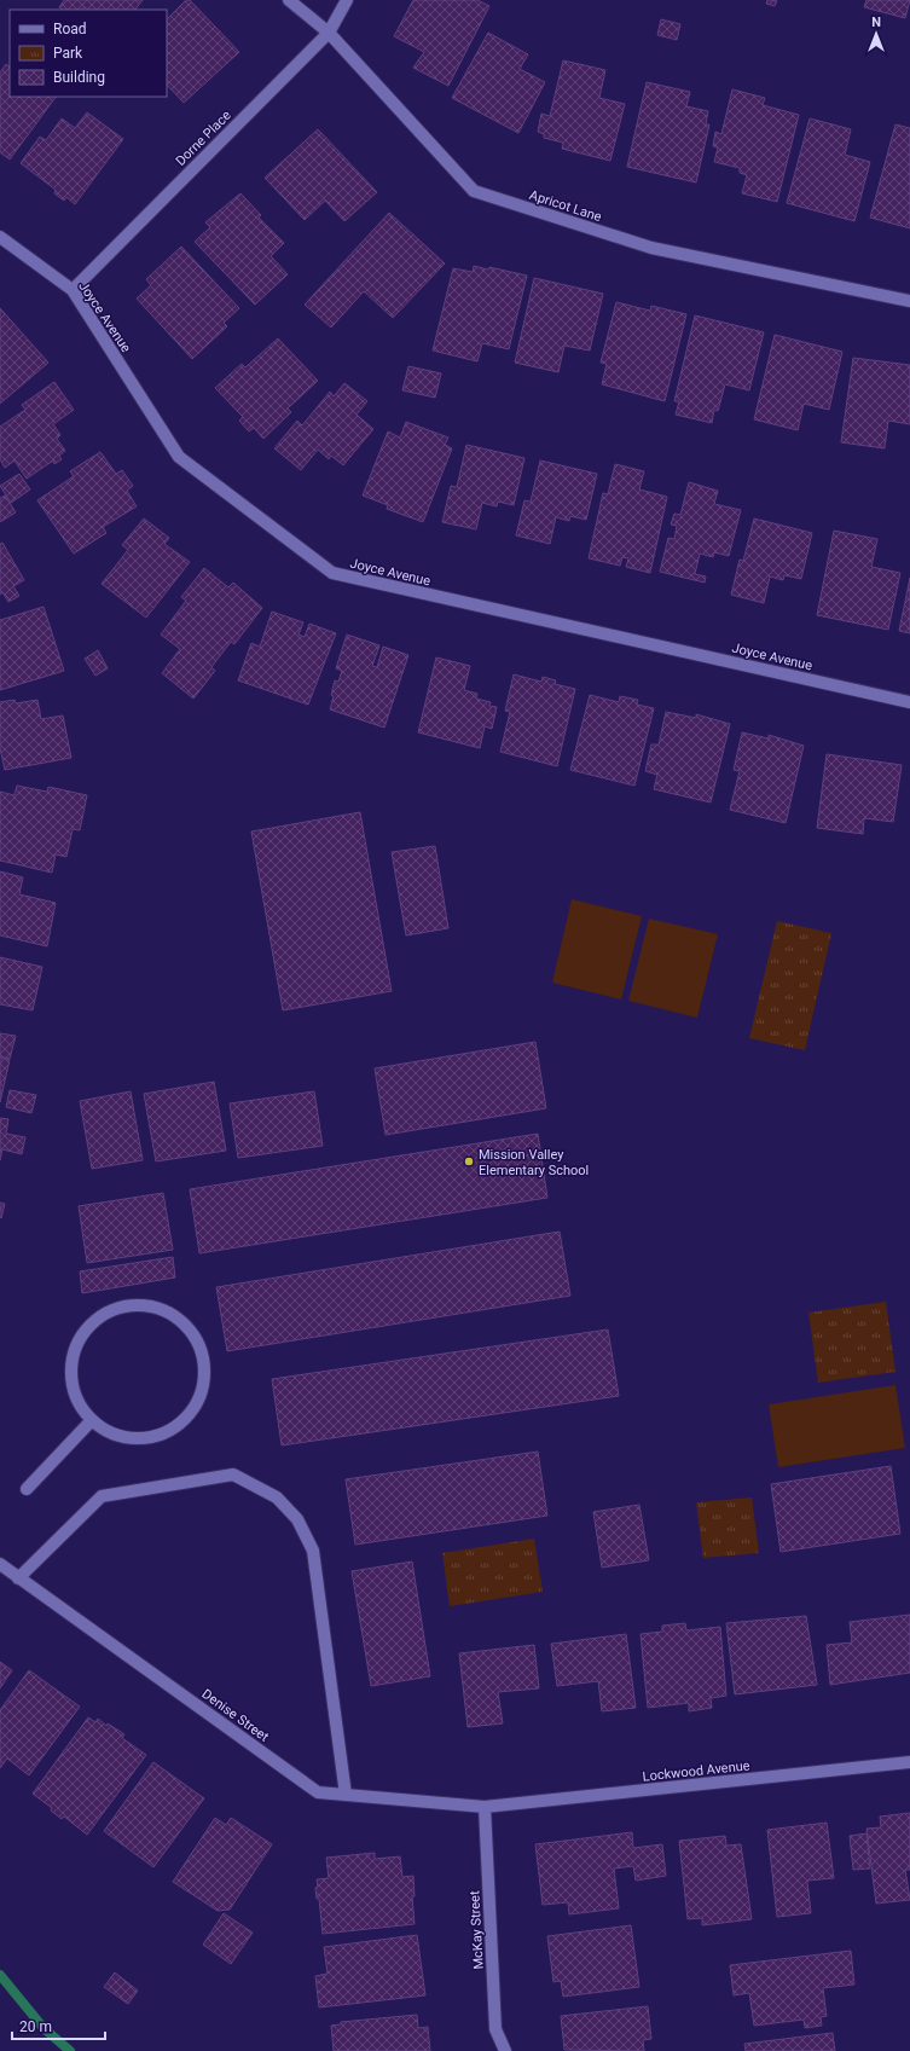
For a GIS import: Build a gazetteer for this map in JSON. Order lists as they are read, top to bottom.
{
  "streets": {
    "street": [
      "Dorne Place",
      "Apricot Lane",
      "Joyce Avenue",
      "Denise Street",
      "Lockwood Avenue",
      "McKay Street"
    ]
  },
  "crossings": [
    ["Dorne Place", "Apricot Lane"],
    ["Dorne Place", "Joyce Avenue"],
    ["Denise Street", "Lockwood Avenue"],
    ["Denise Street", "McKay Street"],
    ["Lockwood Avenue", "McKay Street"]
  ],
  "places": ["Mission Valley Elementary School"],
  "legend": ["Road", "Park", "Building"],
  "scale_bar": "20 m",
  "north": "top"
}
